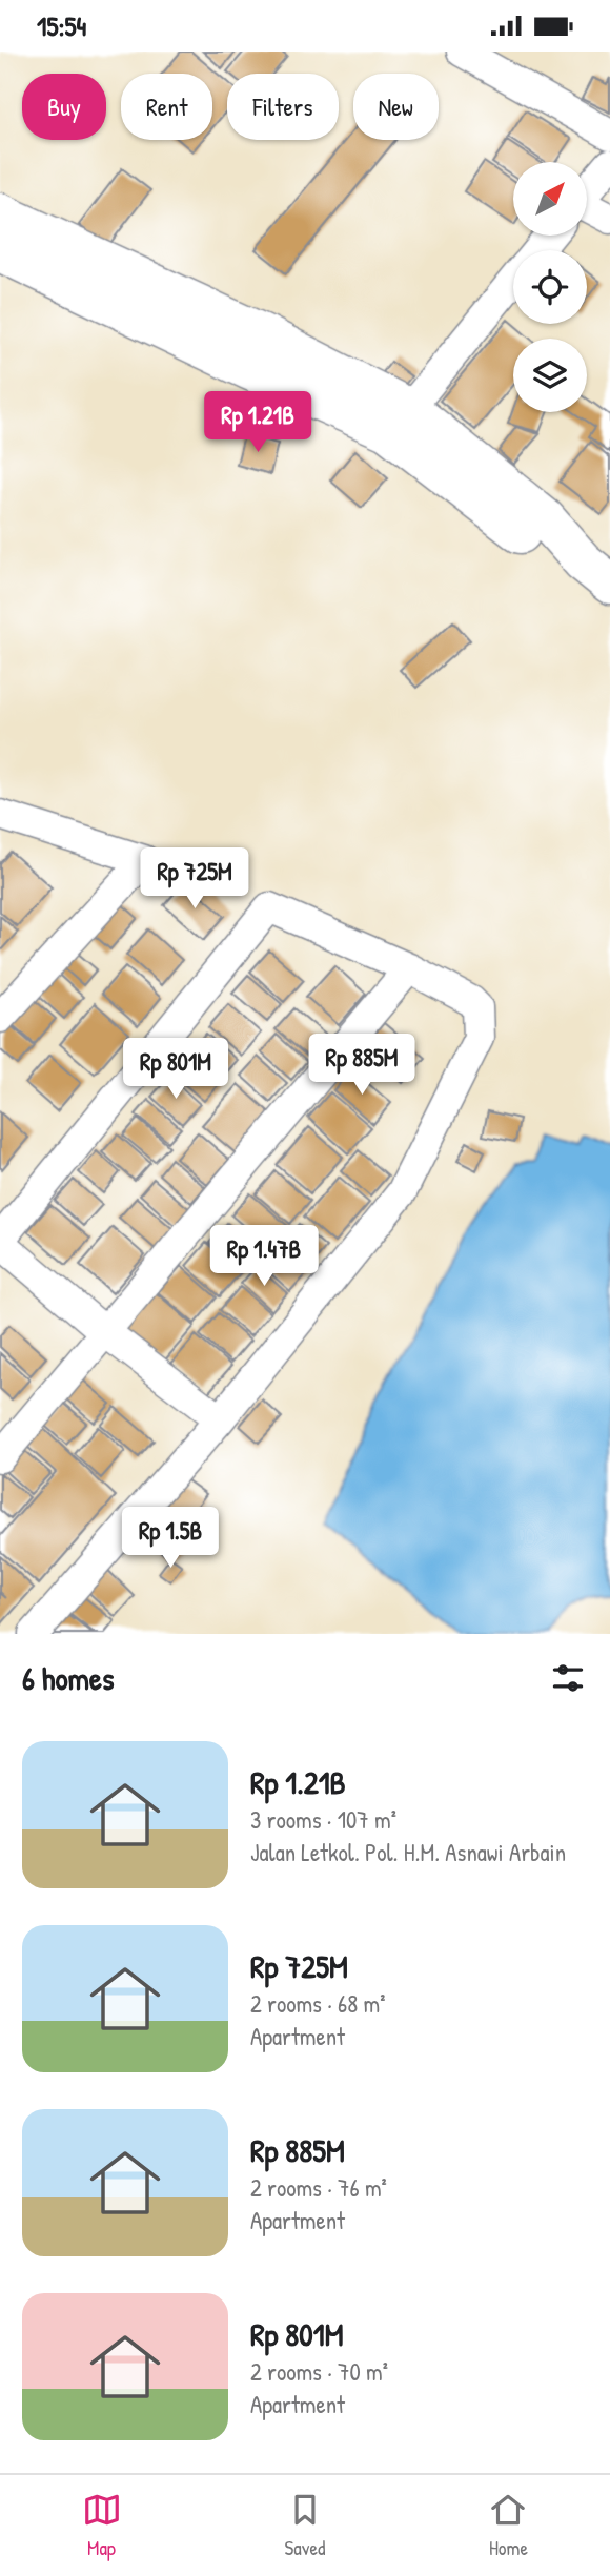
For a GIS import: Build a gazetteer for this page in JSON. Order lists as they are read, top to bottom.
{
  "north": "top right",
  "page": {
    "status": "15:54",
    "chip": [
      "Buy",
      "Rent",
      "Filters",
      "New"
    ],
    "price": [
      "Rp 1.21B",
      "Rp 725M",
      "Rp 885M",
      "Rp 801M",
      "Rp 1.47B",
      "Rp 1.5B"
    ],
    "heading": "6 homes",
    "list": [
      {
        "name": "Rp 1.21B",
        "note": "3 rooms · 107 m² · Jalan Letkol. Pol. H.M. Asnawi Arbain"
      },
      {
        "name": "Rp 725M",
        "note": "2 rooms · 68 m² · Apartment"
      },
      {
        "name": "Rp 885M",
        "note": "2 rooms · 76 m² · Apartment"
      },
      {
        "name": "Rp 801M",
        "note": "2 rooms · 70 m² · Apartment"
      }
    ],
    "tabs": ["Map", "Saved", "Home"]
  }
}
